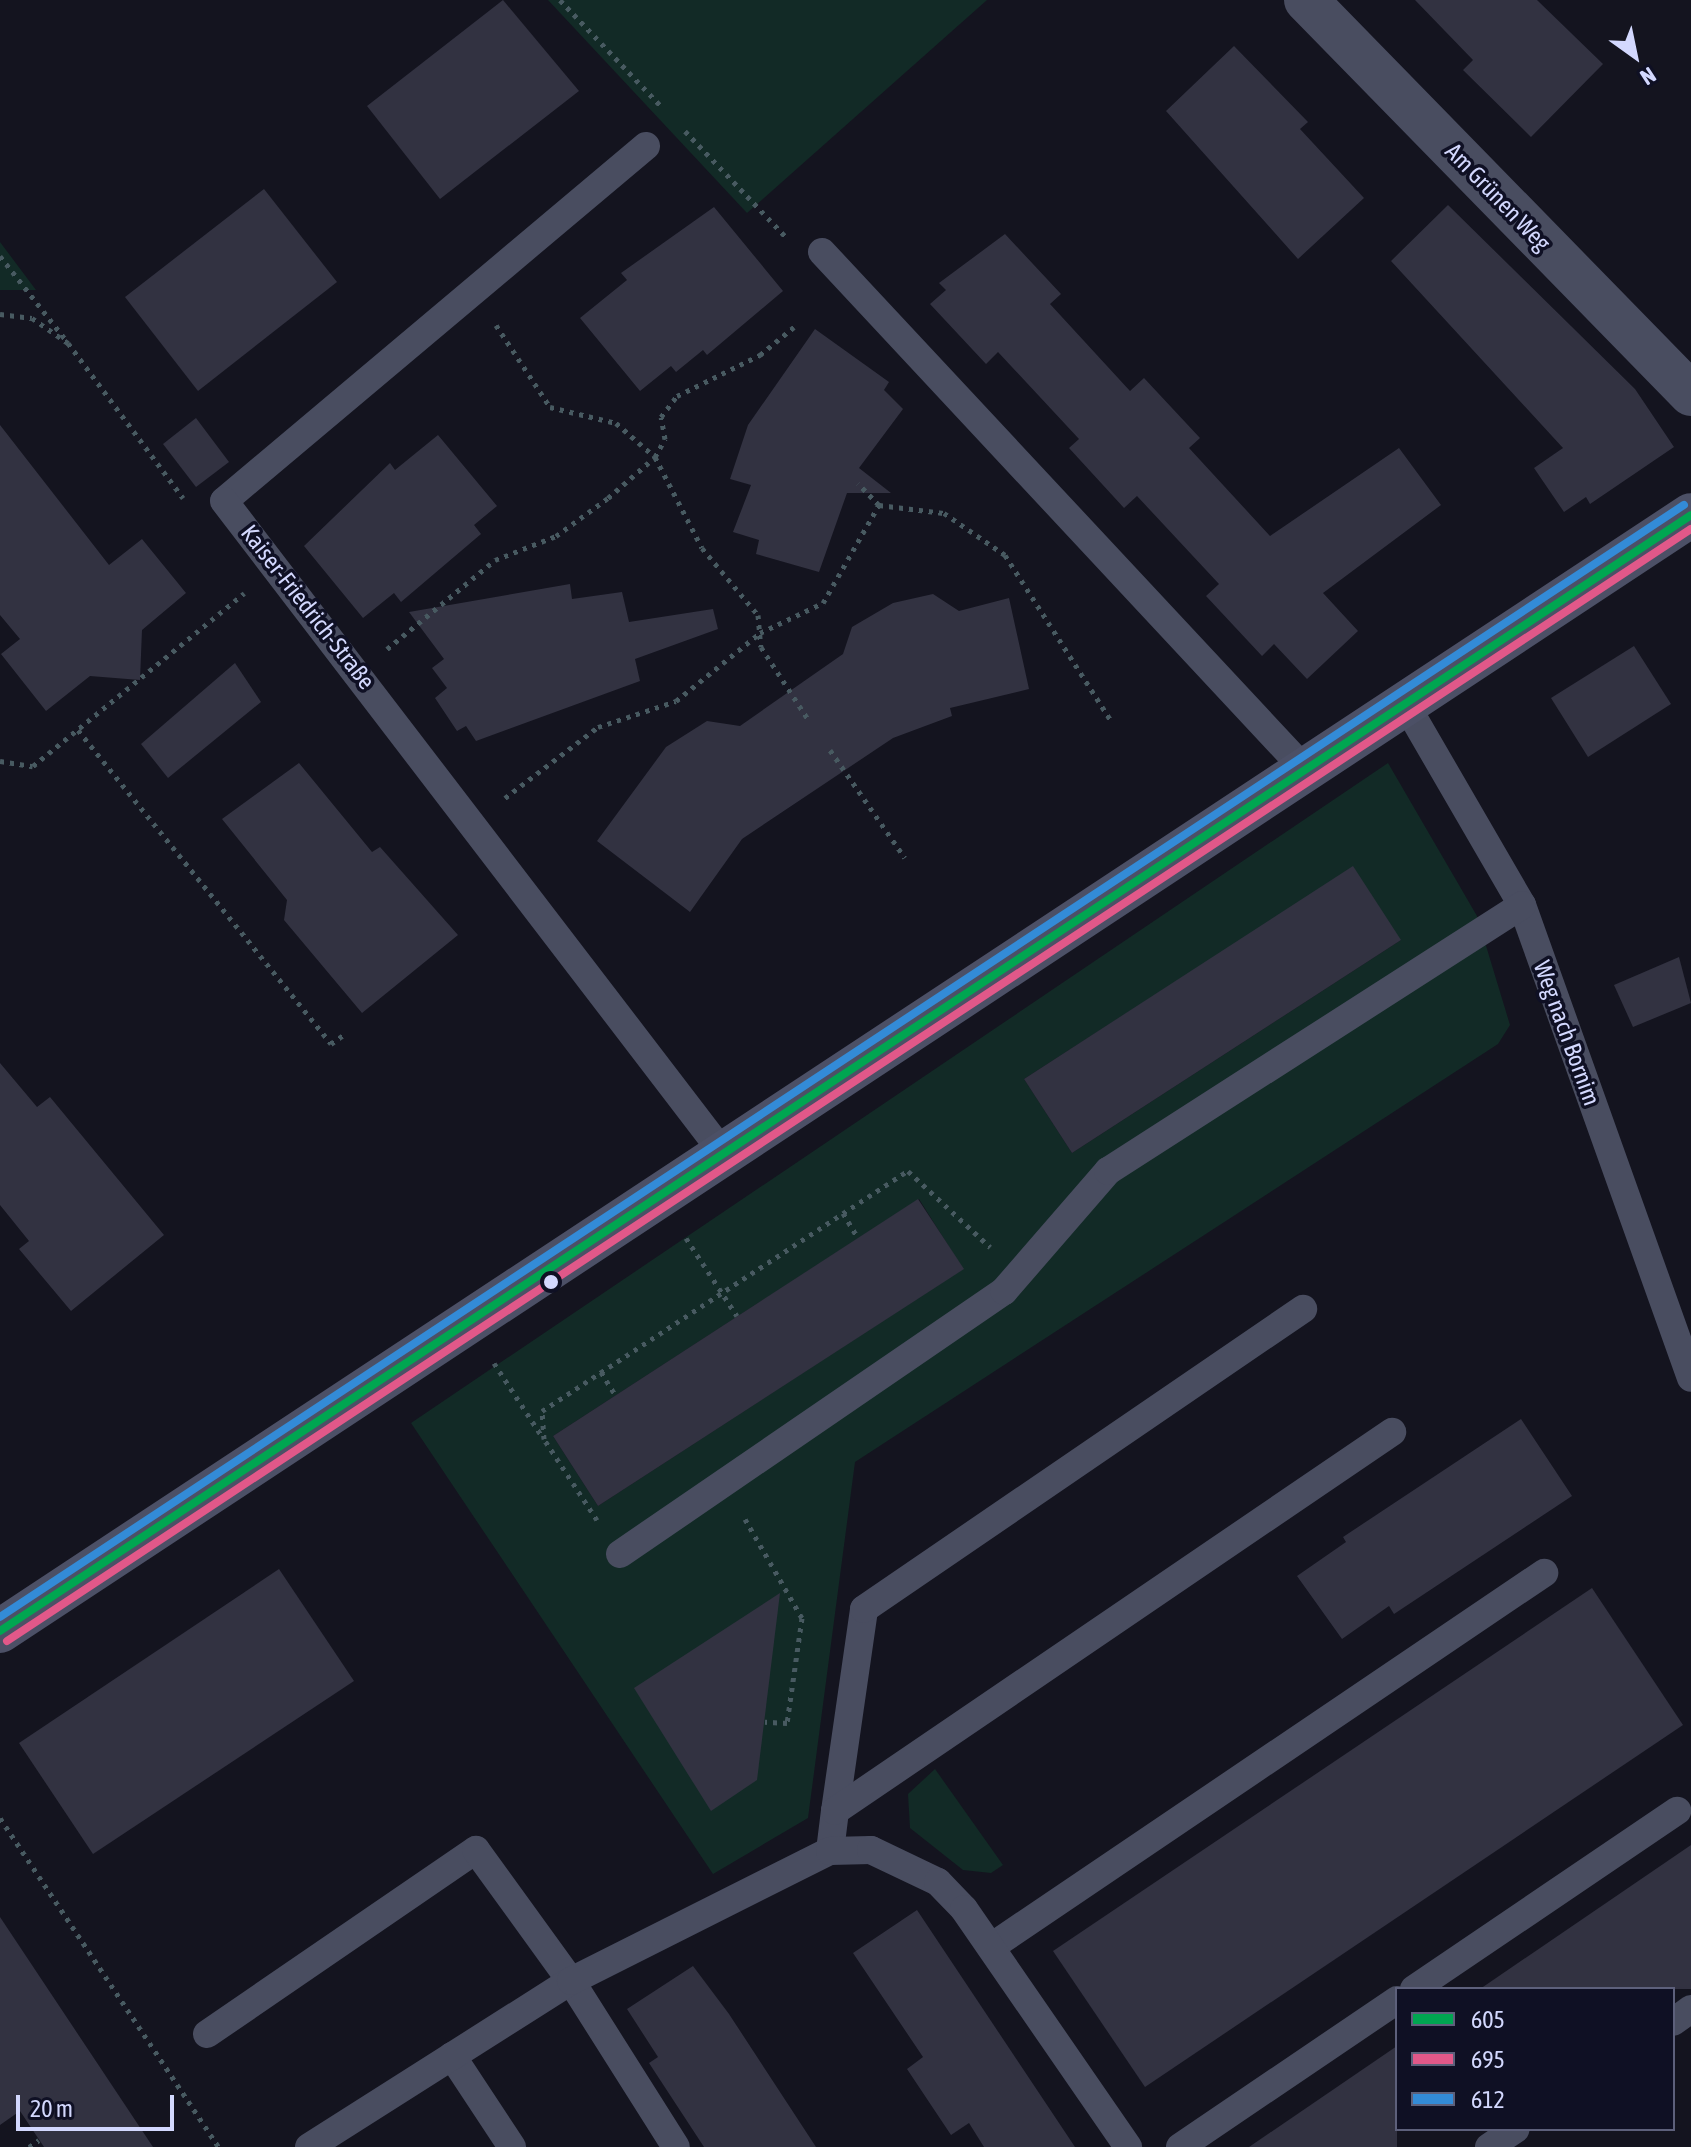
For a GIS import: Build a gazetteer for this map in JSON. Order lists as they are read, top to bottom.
{
  "streets": {
    "street": ["Am Grünen Weg"],
    "lane": ["Kaiser-Friedrich-Straße", "Weg nach Bornim"]
  },
  "lines": ["transit line 612", "transit line 605", "transit line 695"],
  "legend": ["605", "695", "612"],
  "scale_bar": "20 m",
  "north": "bottom right"
}
